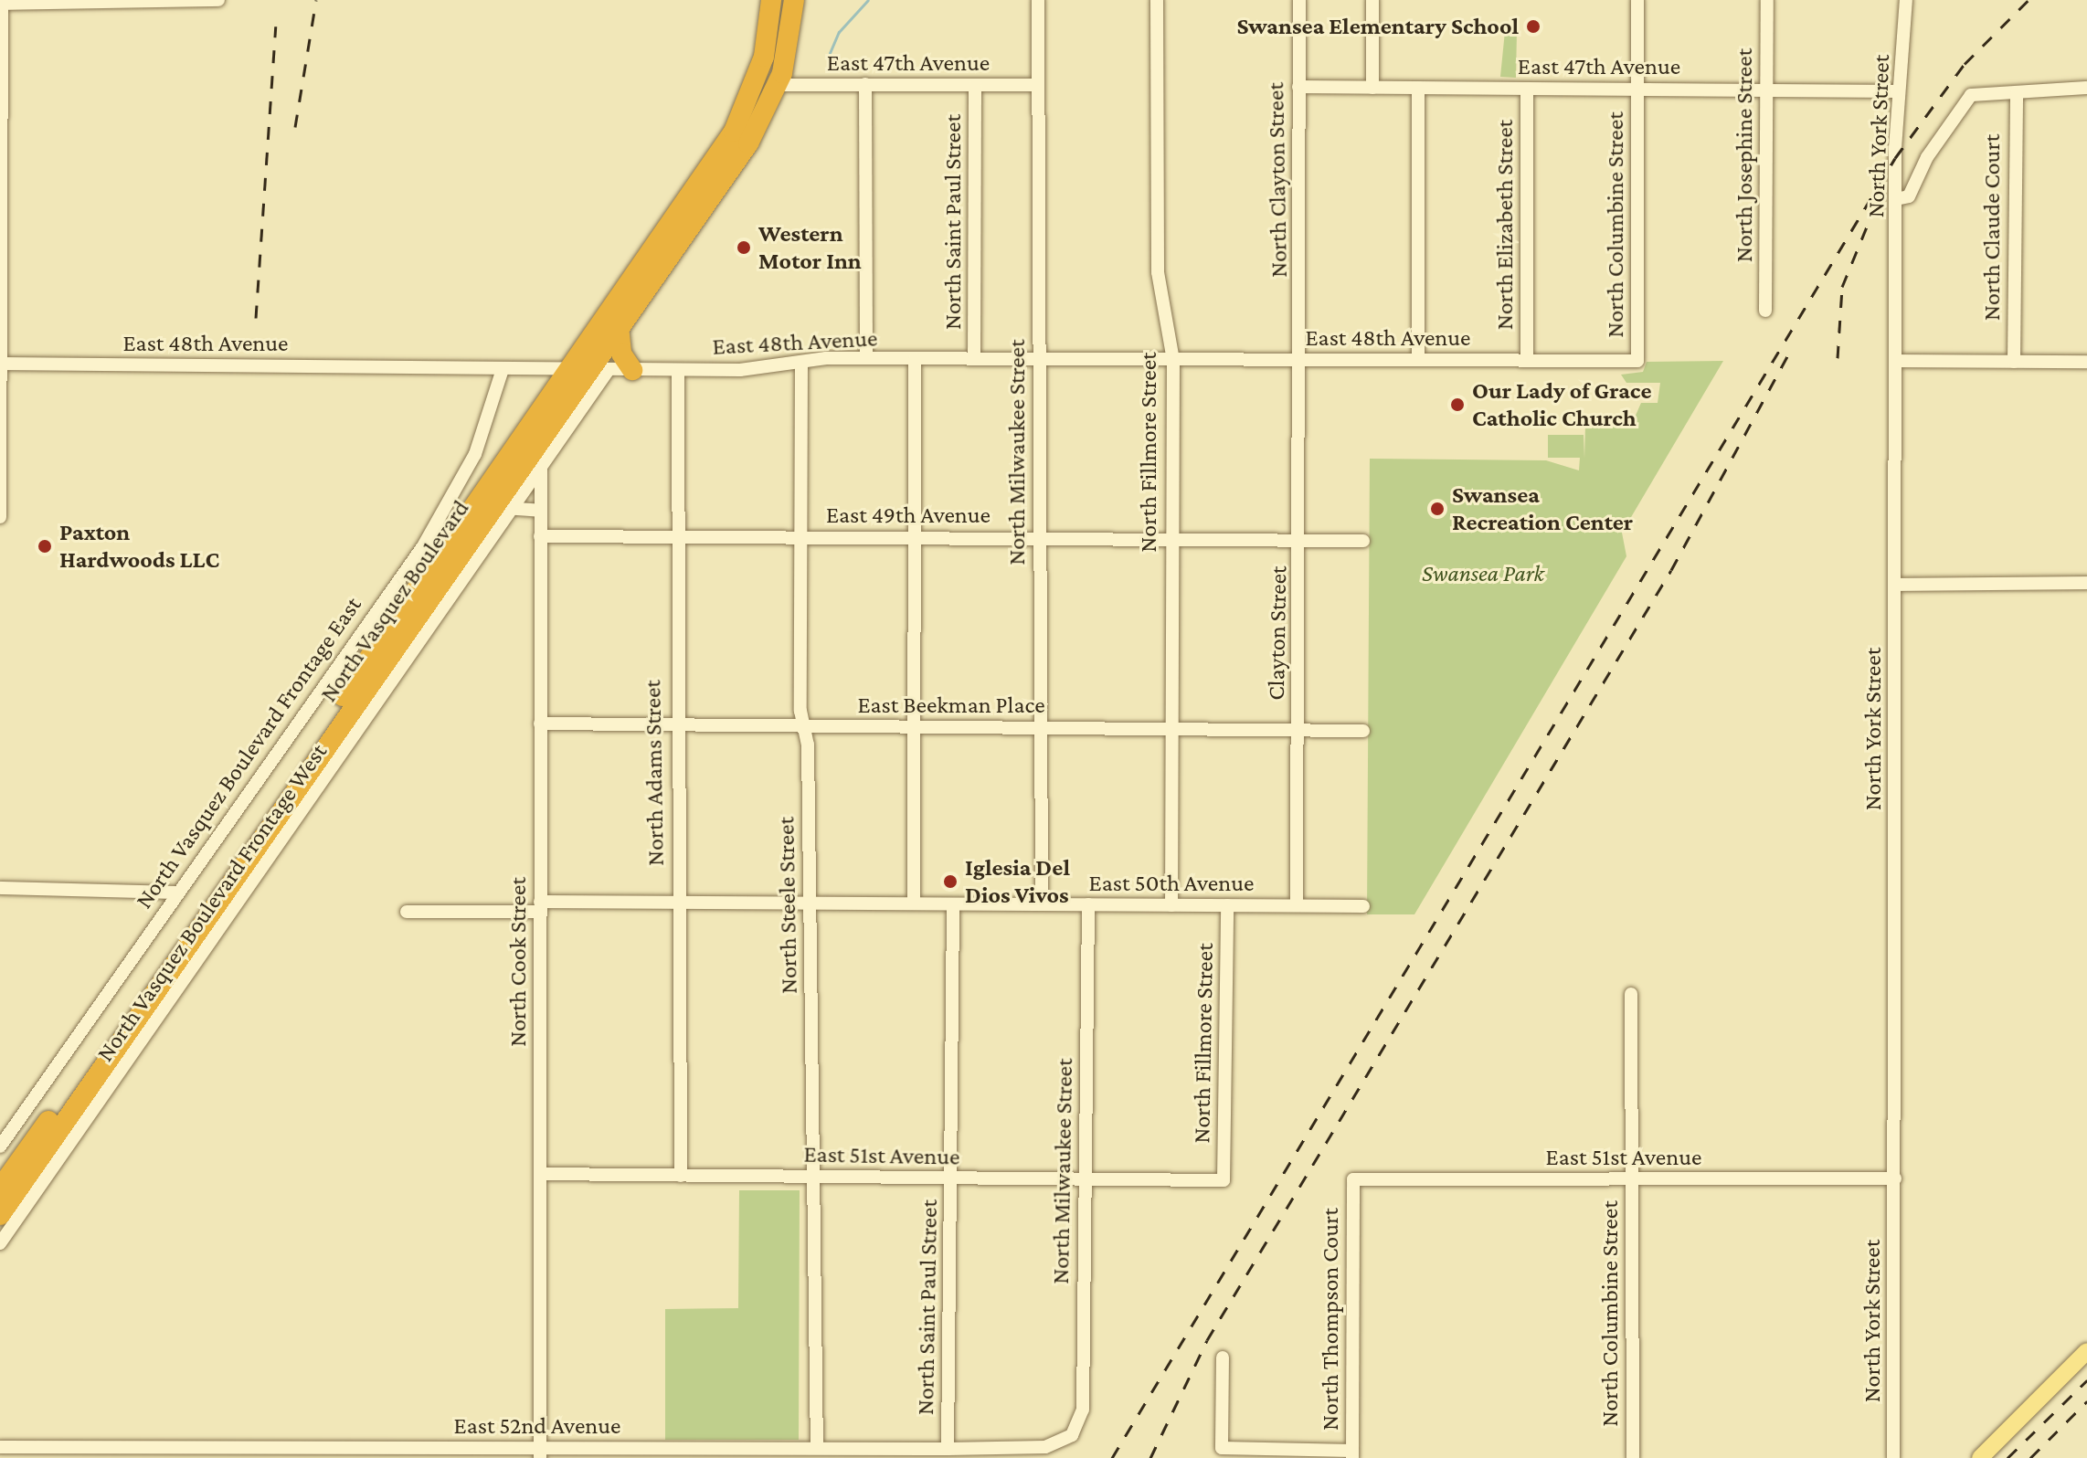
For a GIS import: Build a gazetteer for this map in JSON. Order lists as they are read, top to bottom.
{
  "streets": {
    "highway": ["North Vasquez Boulevard"],
    "street": [
      "East 47th Avenue",
      "North York Street",
      "North Josephine Street",
      "North Clayton Street",
      "North Saint Paul Street",
      "North Elizabeth Street",
      "North Columbine Street",
      "North Claude Court",
      "East 48th Avenue",
      "North Milwaukee Street",
      "North Fillmore Street",
      "East 49th Avenue",
      "Clayton Street",
      "East Beekman Place",
      "North Vasquez Boulevard Frontage East",
      "North Adams Street",
      "East 50th Avenue",
      "North Vasquez Boulevard Frontage West",
      "North Steele Street",
      "North Cook Street",
      "East 51st Avenue",
      "North Thompson Court",
      "East 52nd Avenue"
    ]
  },
  "crossings": [
    ["East 47th Avenue", "North York Street"],
    ["East 47th Avenue", "North Josephine Street"],
    ["East 47th Avenue", "North Clayton Street"],
    ["East 47th Avenue", "North Saint Paul Street"],
    ["East 47th Avenue", "North Elizabeth Street"],
    ["East 47th Avenue", "North Columbine Street"],
    ["East 47th Avenue", "North Milwaukee Street"],
    ["East 47th Avenue", "North Vasquez Boulevard"],
    ["North York Street", "East 51st Avenue"],
    ["North Clayton Street", "East 48th Avenue"],
    ["North Clayton Street", "Clayton Street"],
    ["North Saint Paul Street", "East 48th Avenue"],
    ["North Saint Paul Street", "East 50th Avenue"],
    ["North Saint Paul Street", "East 51st Avenue"],
    ["North Saint Paul Street", "East 52nd Avenue"],
    ["North Elizabeth Street", "East 48th Avenue"],
    ["North Columbine Street", "East 48th Avenue"],
    ["North Columbine Street", "East 51st Avenue"],
    ["East 48th Avenue", "North Milwaukee Street"],
    ["East 48th Avenue", "North Fillmore Street"],
    ["East 48th Avenue", "North Vasquez Boulevard"],
    ["East 48th Avenue", "Clayton Street"],
    ["East 48th Avenue", "North Vasquez Boulevard Frontage East"],
    ["East 48th Avenue", "North Adams Street"],
    ["East 48th Avenue", "North Vasquez Boulevard Frontage West"],
    ["East 48th Avenue", "North Steele Street"],
    ["North Milwaukee Street", "East 49th Avenue"],
    ["North Milwaukee Street", "East Beekman Place"],
    ["North Milwaukee Street", "East 50th Avenue"],
    ["North Milwaukee Street", "East 51st Avenue"],
    ["North Milwaukee Street", "East 52nd Avenue"],
    ["North Fillmore Street", "East 49th Avenue"],
    ["North Fillmore Street", "East Beekman Place"],
    ["North Fillmore Street", "East 50th Avenue"],
    ["North Fillmore Street", "East 51st Avenue"],
    ["East 49th Avenue", "Clayton Street"],
    ["East 49th Avenue", "North Adams Street"],
    ["East 49th Avenue", "North Steele Street"],
    ["East 49th Avenue", "North Cook Street"],
    ["North Vasquez Boulevard", "North Vasquez Boulevard Frontage West"],
    ["Clayton Street", "East Beekman Place"],
    ["Clayton Street", "East 50th Avenue"],
    ["East Beekman Place", "North Adams Street"],
    ["East Beekman Place", "North Steele Street"],
    ["East Beekman Place", "North Cook Street"],
    ["North Adams Street", "East 50th Avenue"],
    ["North Adams Street", "East 51st Avenue"],
    ["East 50th Avenue", "North Steele Street"],
    ["East 50th Avenue", "North Cook Street"],
    ["North Vasquez Boulevard Frontage West", "North Cook Street"],
    ["North Steele Street", "East 51st Avenue"],
    ["North Steele Street", "East 52nd Avenue"],
    ["North Cook Street", "East 51st Avenue"],
    ["North Cook Street", "East 52nd Avenue"],
    ["East 51st Avenue", "North Thompson Court"]
  ],
  "parks": ["Swansea Park"],
  "places": [
    "Swansea Elementary School",
    "Western Motor Inn",
    "Our Lady of Grace Catholic Church",
    "Swansea Recreation Center",
    "Paxton Hardwoods LLC",
    "Iglesia Del Dios Vivos"
  ]
}
